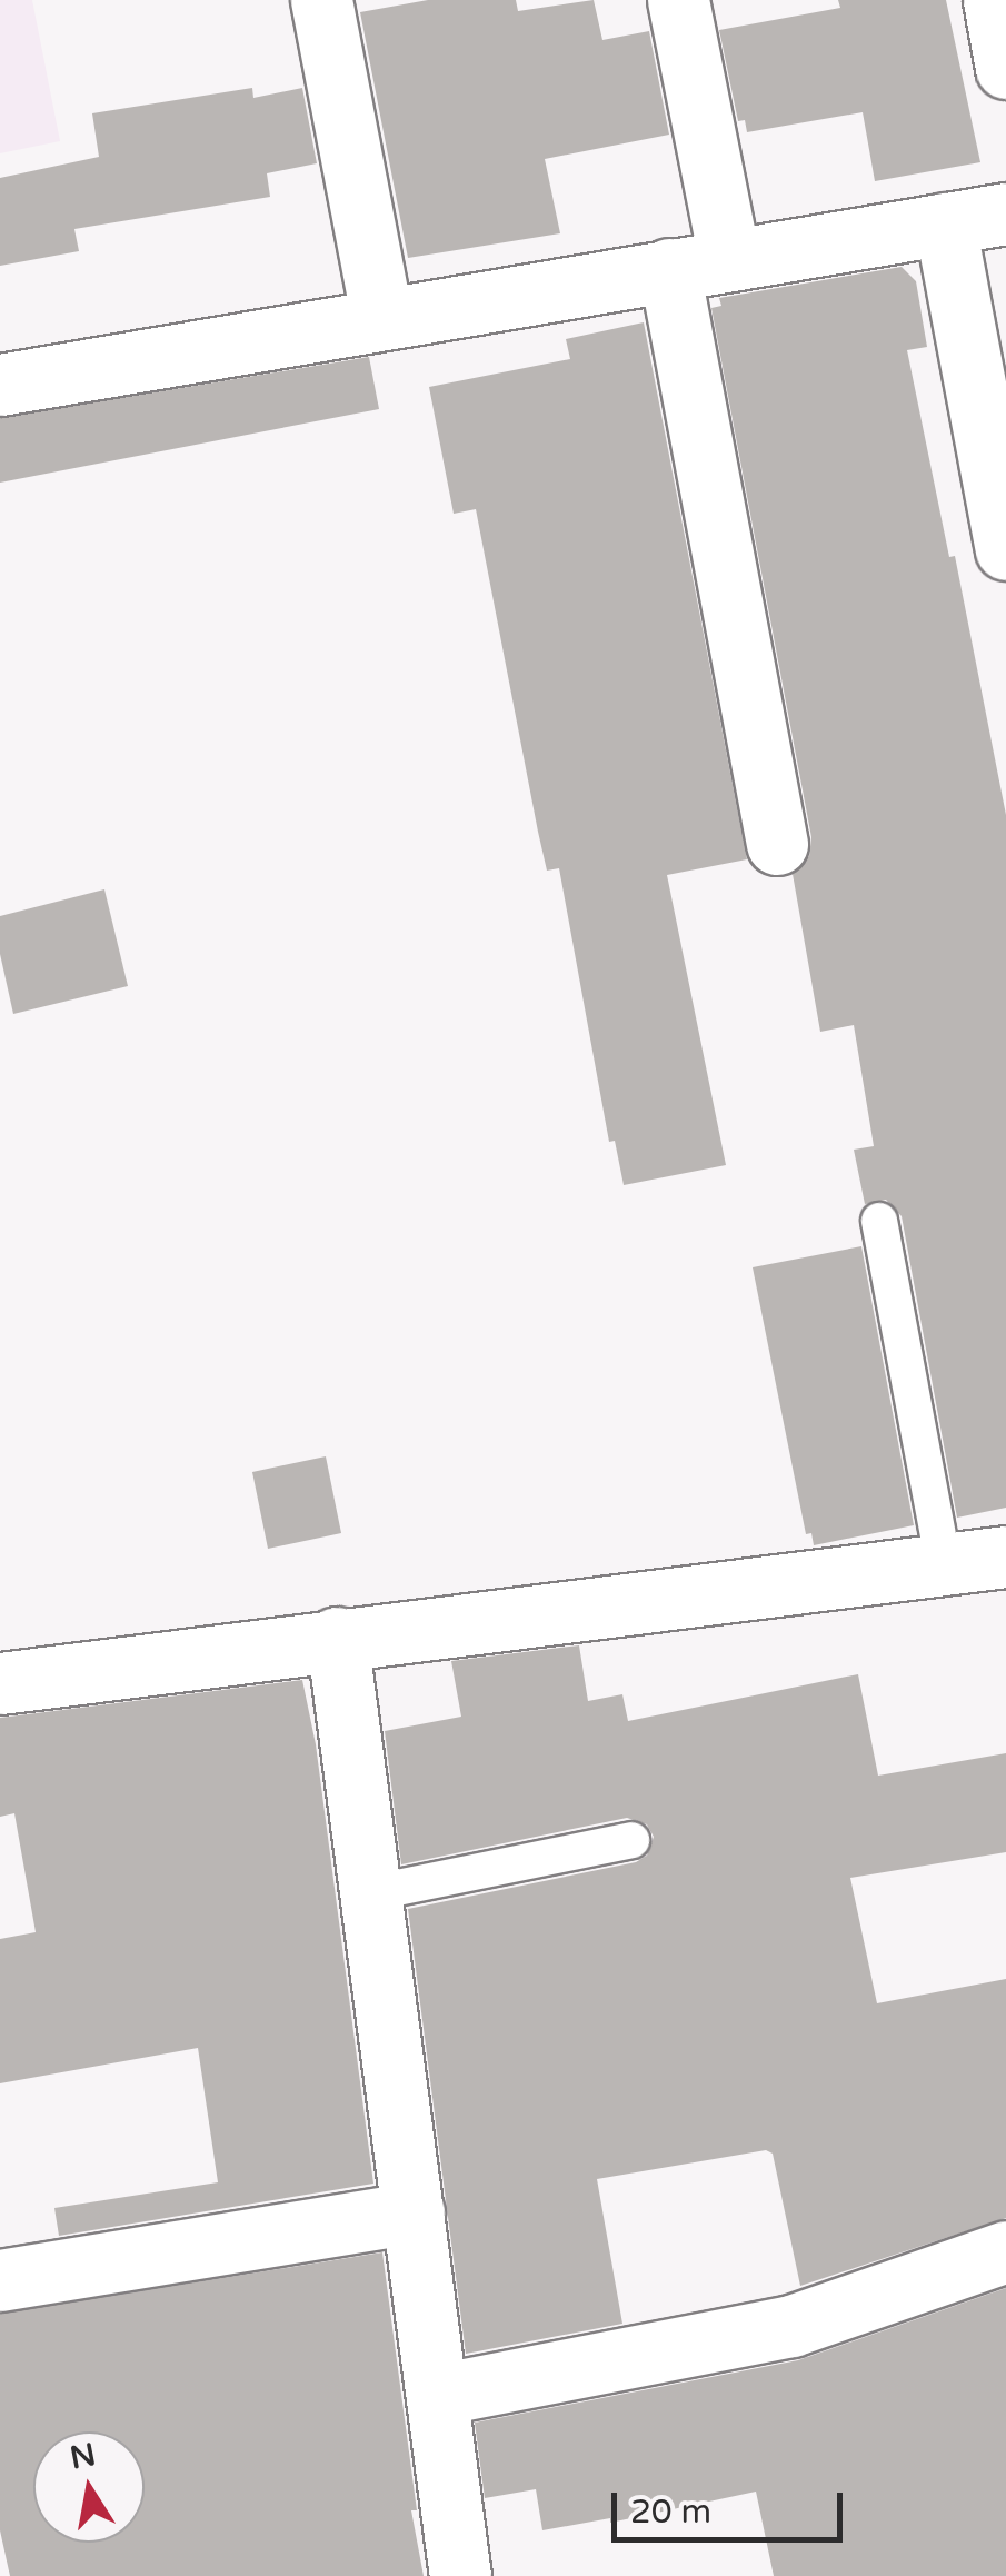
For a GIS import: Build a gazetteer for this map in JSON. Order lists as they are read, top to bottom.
{
  "scale_bar": "20 m",
  "north": "top"
}
